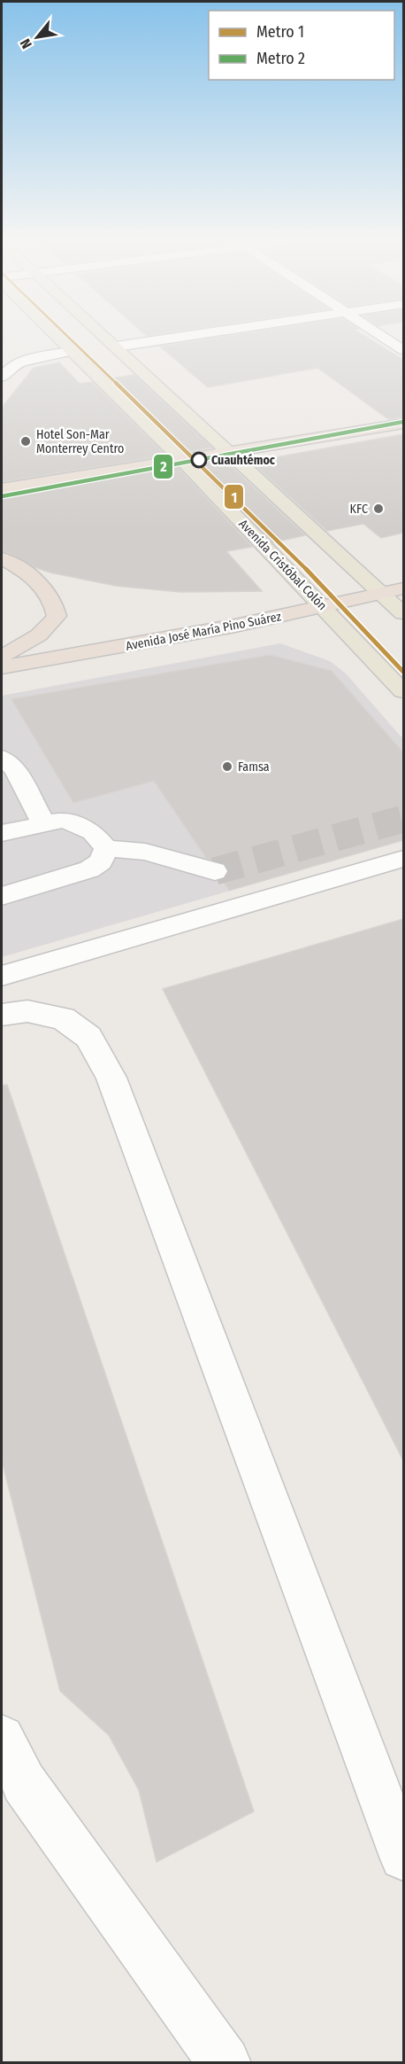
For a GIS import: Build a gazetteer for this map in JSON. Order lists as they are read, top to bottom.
{
  "streets": {
    "highway": ["Avenida José María Pino Suárez"],
    "main road": ["Avenida Cristóbal Colón"]
  },
  "crossings": [
    ["Avenida Cristóbal Colón", "Avenida José María Pino Suárez"]
  ],
  "places": [
    "Hotel Son-Mar Monterrey Centro",
    "Cuauhtémoc",
    "KFC",
    "Famsa"
  ],
  "lines": ["metro line 1", "metro line 2"],
  "legend": ["Metro 1", "Metro 2"],
  "north": "bottom left"
}
